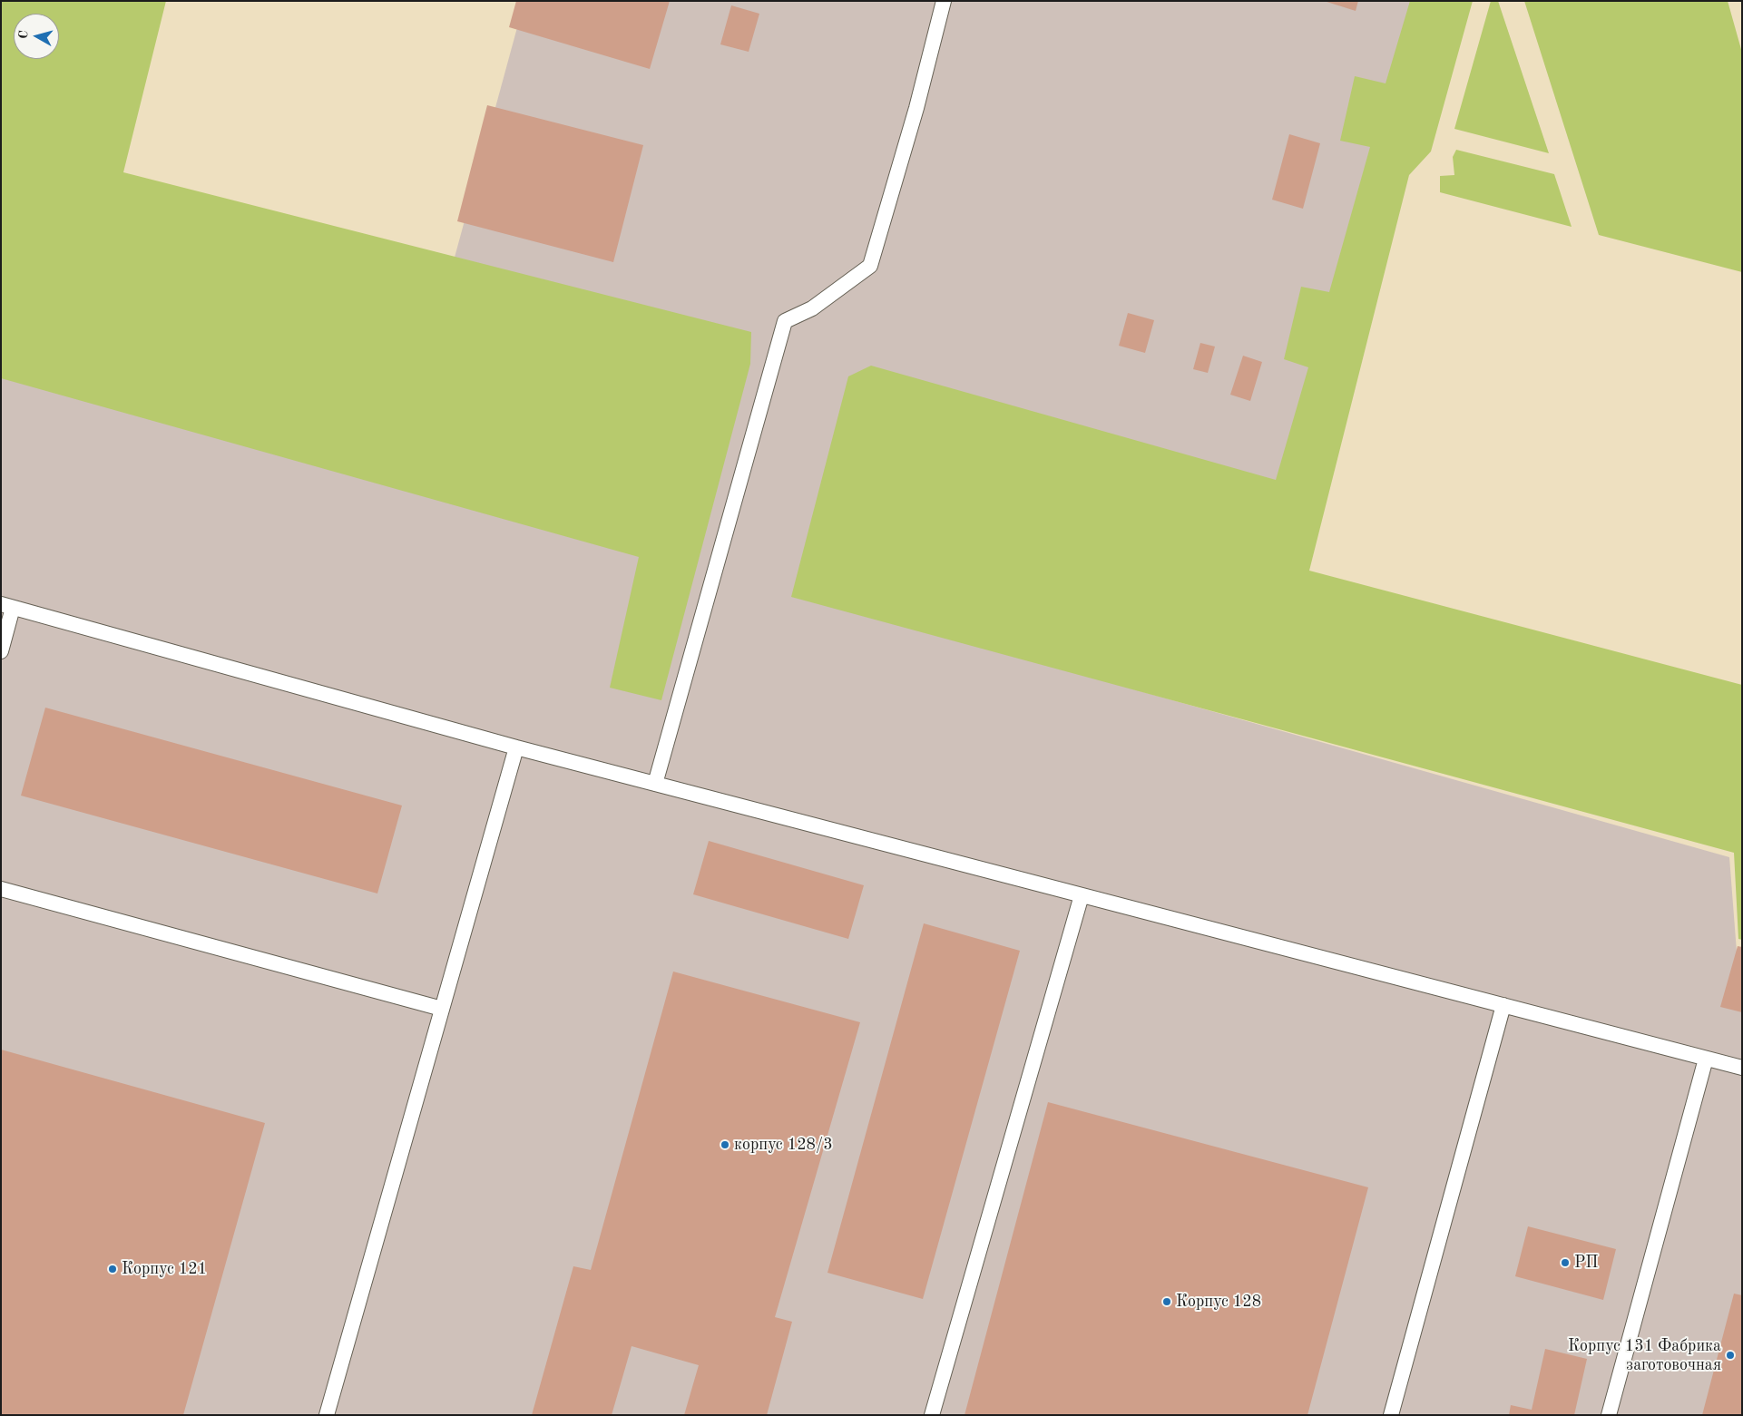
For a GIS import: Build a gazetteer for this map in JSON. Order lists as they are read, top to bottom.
{
  "places": [
    "корпус 128/3",
    "РП",
    "Корпус 121",
    "Корпус 128",
    "Корпус 131 Фабрика заготовочная"
  ],
  "north": "left"
}
